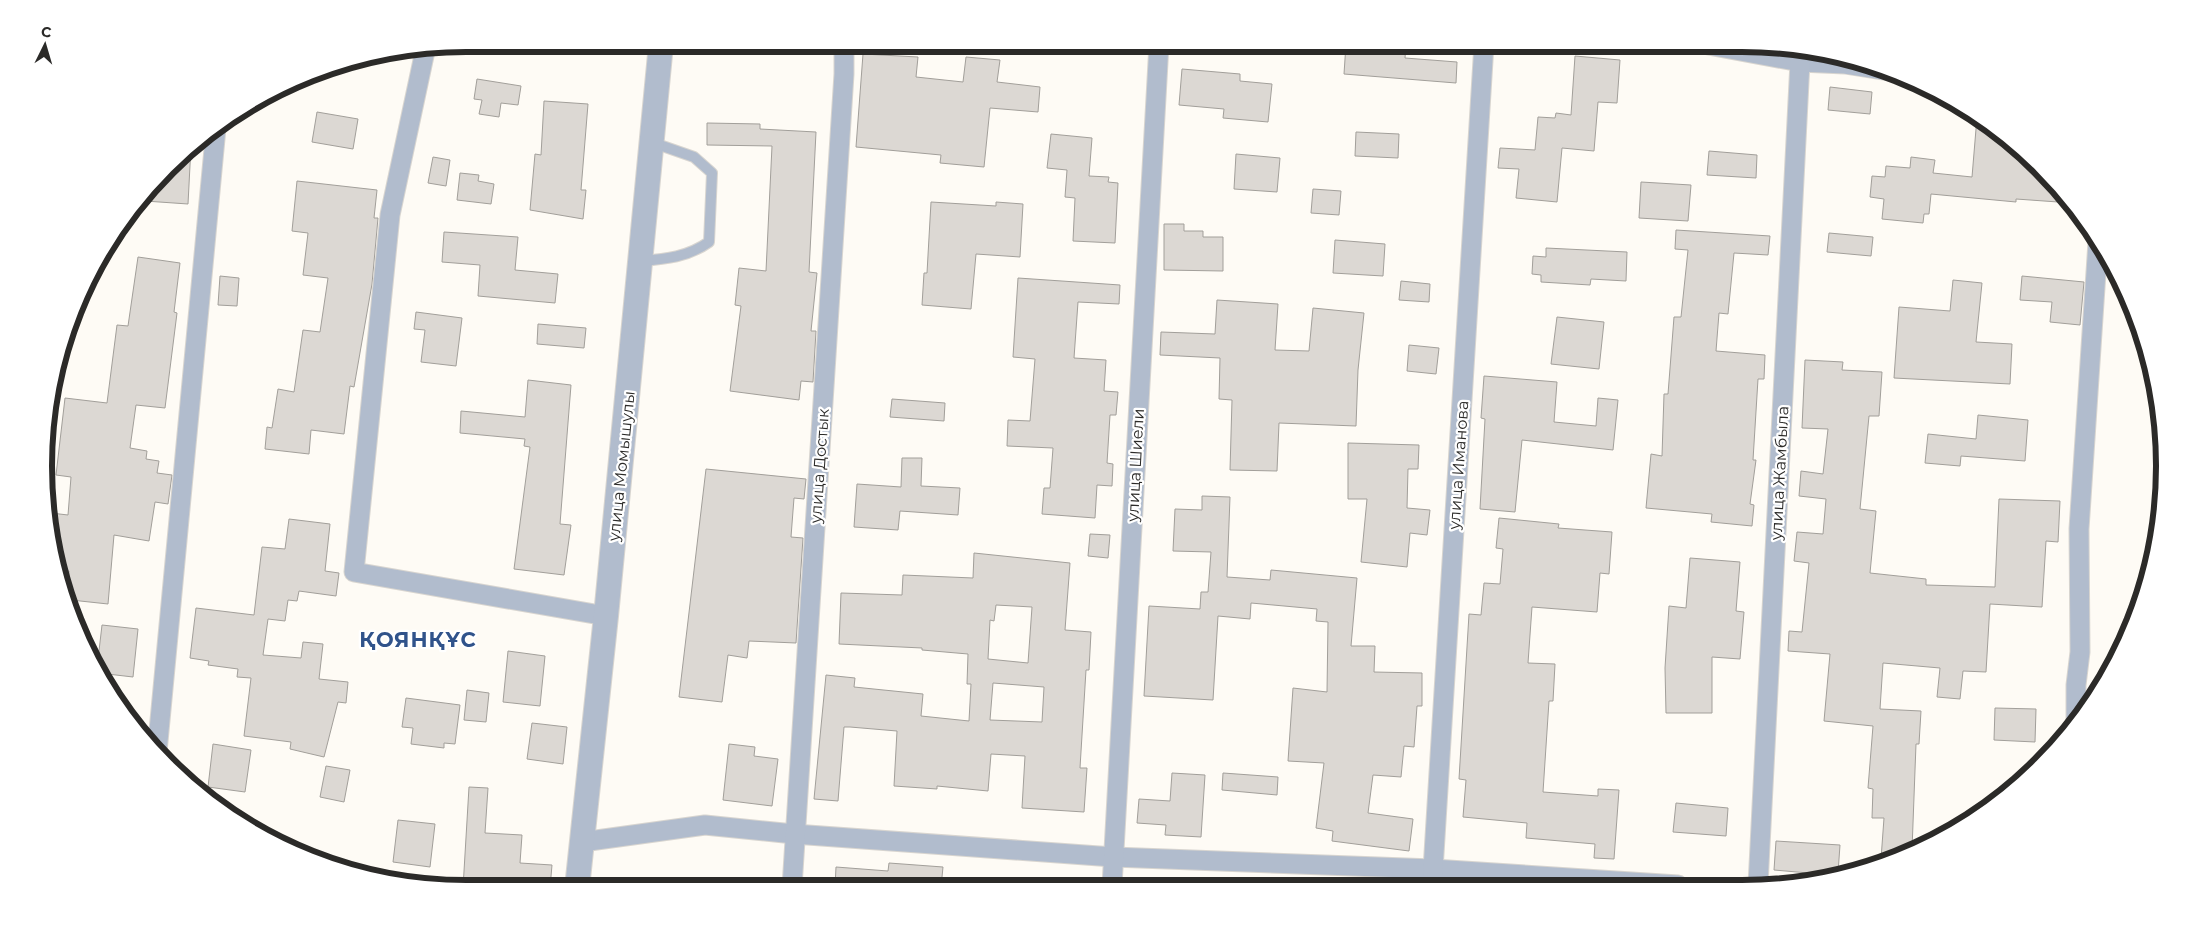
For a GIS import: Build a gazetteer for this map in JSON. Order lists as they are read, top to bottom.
{
  "streets": {
    "street": [
      "улица Шиели",
      "улица Иманова",
      "улица Момышулы",
      "улица Достык",
      "улица Жамбыла"
    ]
  },
  "districts": ["ҚОЯНҚҰС"],
  "north": "top"
}
